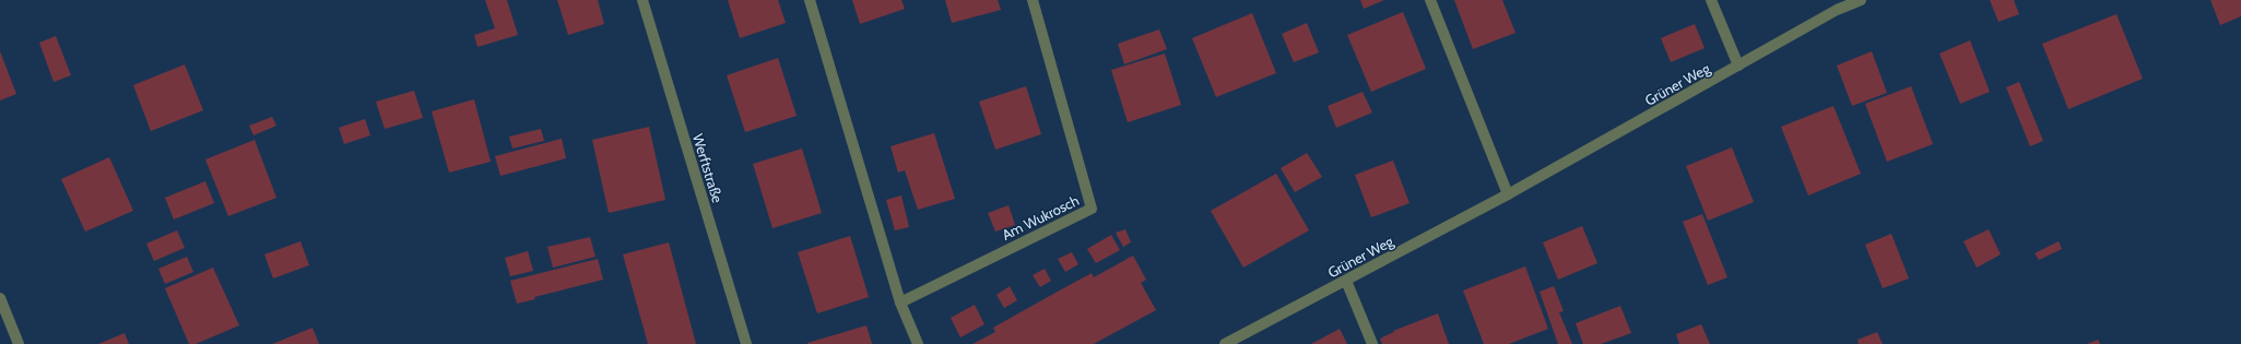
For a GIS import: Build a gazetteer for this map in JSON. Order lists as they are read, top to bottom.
{
  "streets": {
    "street": ["Grüner Weg", "Werftstraße", "Am Wukrosch"]
  }
}
